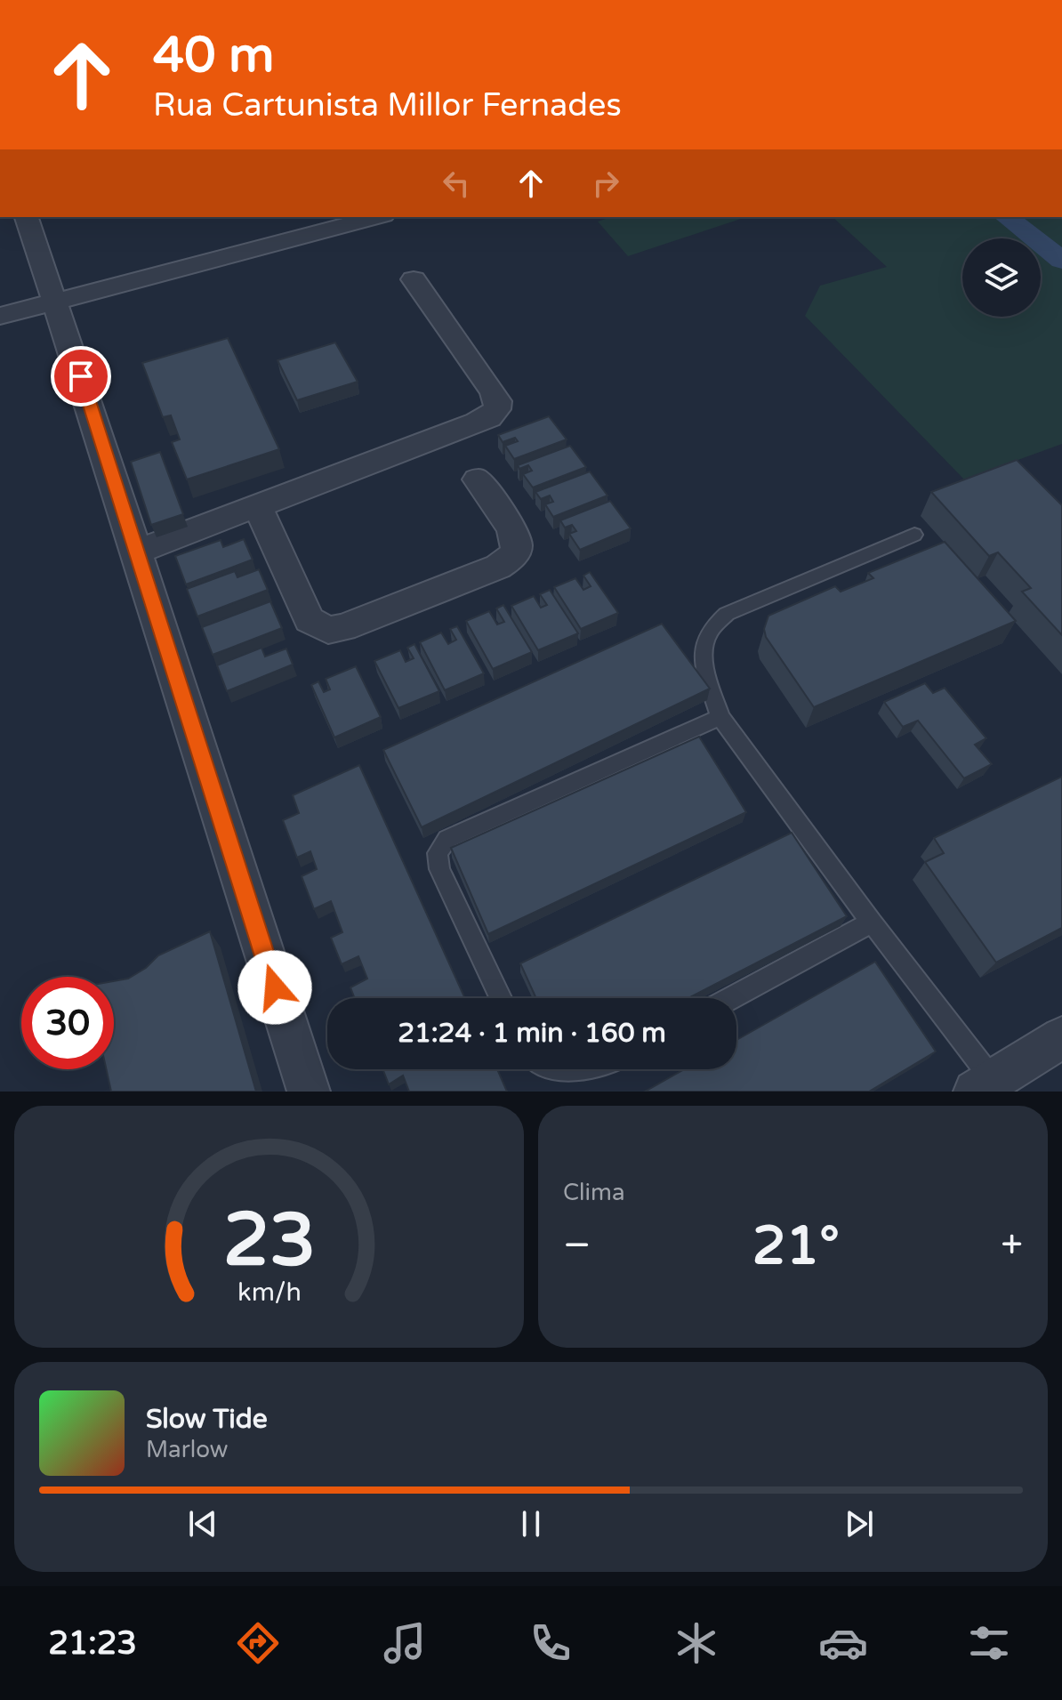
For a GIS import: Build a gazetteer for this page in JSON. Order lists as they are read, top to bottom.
{
  "page": {
    "turn": ["40 m", "Rua Cartunista Millor Fernades"],
    "limit": "30",
    "trip": "21:24 · 1 min · 160 m",
    "tile": "Clima",
    "heat": ["−", "21°", "+"],
    "song": ["Slow Tide", "Marlow"],
    "tabs": "21:23",
    "gauge": ["23", "km/h"]
  }
}
